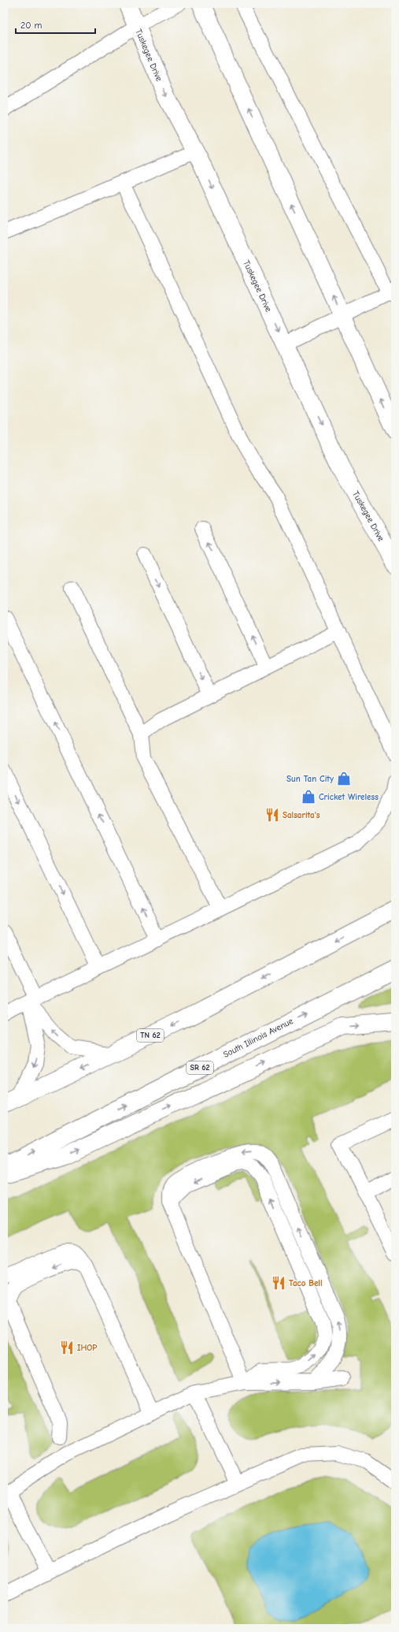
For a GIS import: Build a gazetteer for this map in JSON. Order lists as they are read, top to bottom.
{
  "streets": {
    "main road": [
      "Tuskegee Drive",
      "TN 62",
      "South Illinois Avenue",
      "SR 62"
    ]
  },
  "places": {
    "shop": ["Sun Tan City", "Cricket Wireless"],
    "restaurant": ["Salsarita's", "Taco Bell", "IHOP"]
  },
  "scale_bar": "20 m"
}
